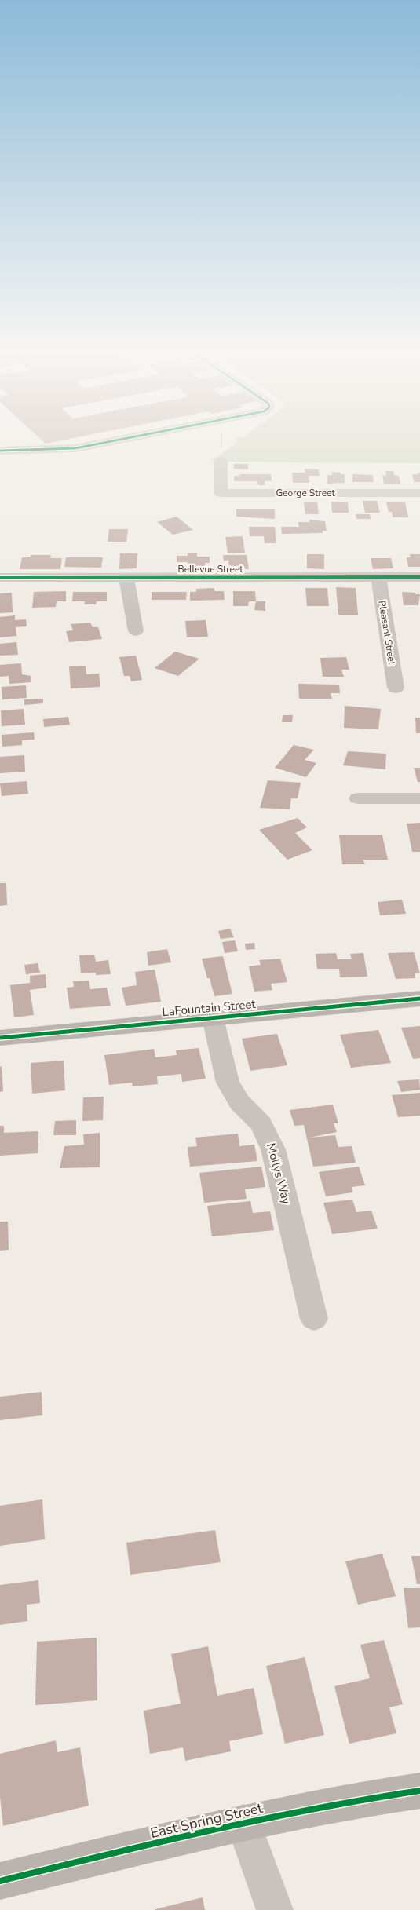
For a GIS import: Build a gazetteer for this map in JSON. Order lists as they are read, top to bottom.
{
  "streets": {
    "street": [
      "George Street",
      "Bellevue Street",
      "Pleasant Street",
      "LaFountain Street",
      "Mollys Way",
      "East Spring Street"
    ]
  },
  "crossings": [
    ["Bellevue Street", "Pleasant Street"],
    ["LaFountain Street", "Mollys Way"]
  ]
}
